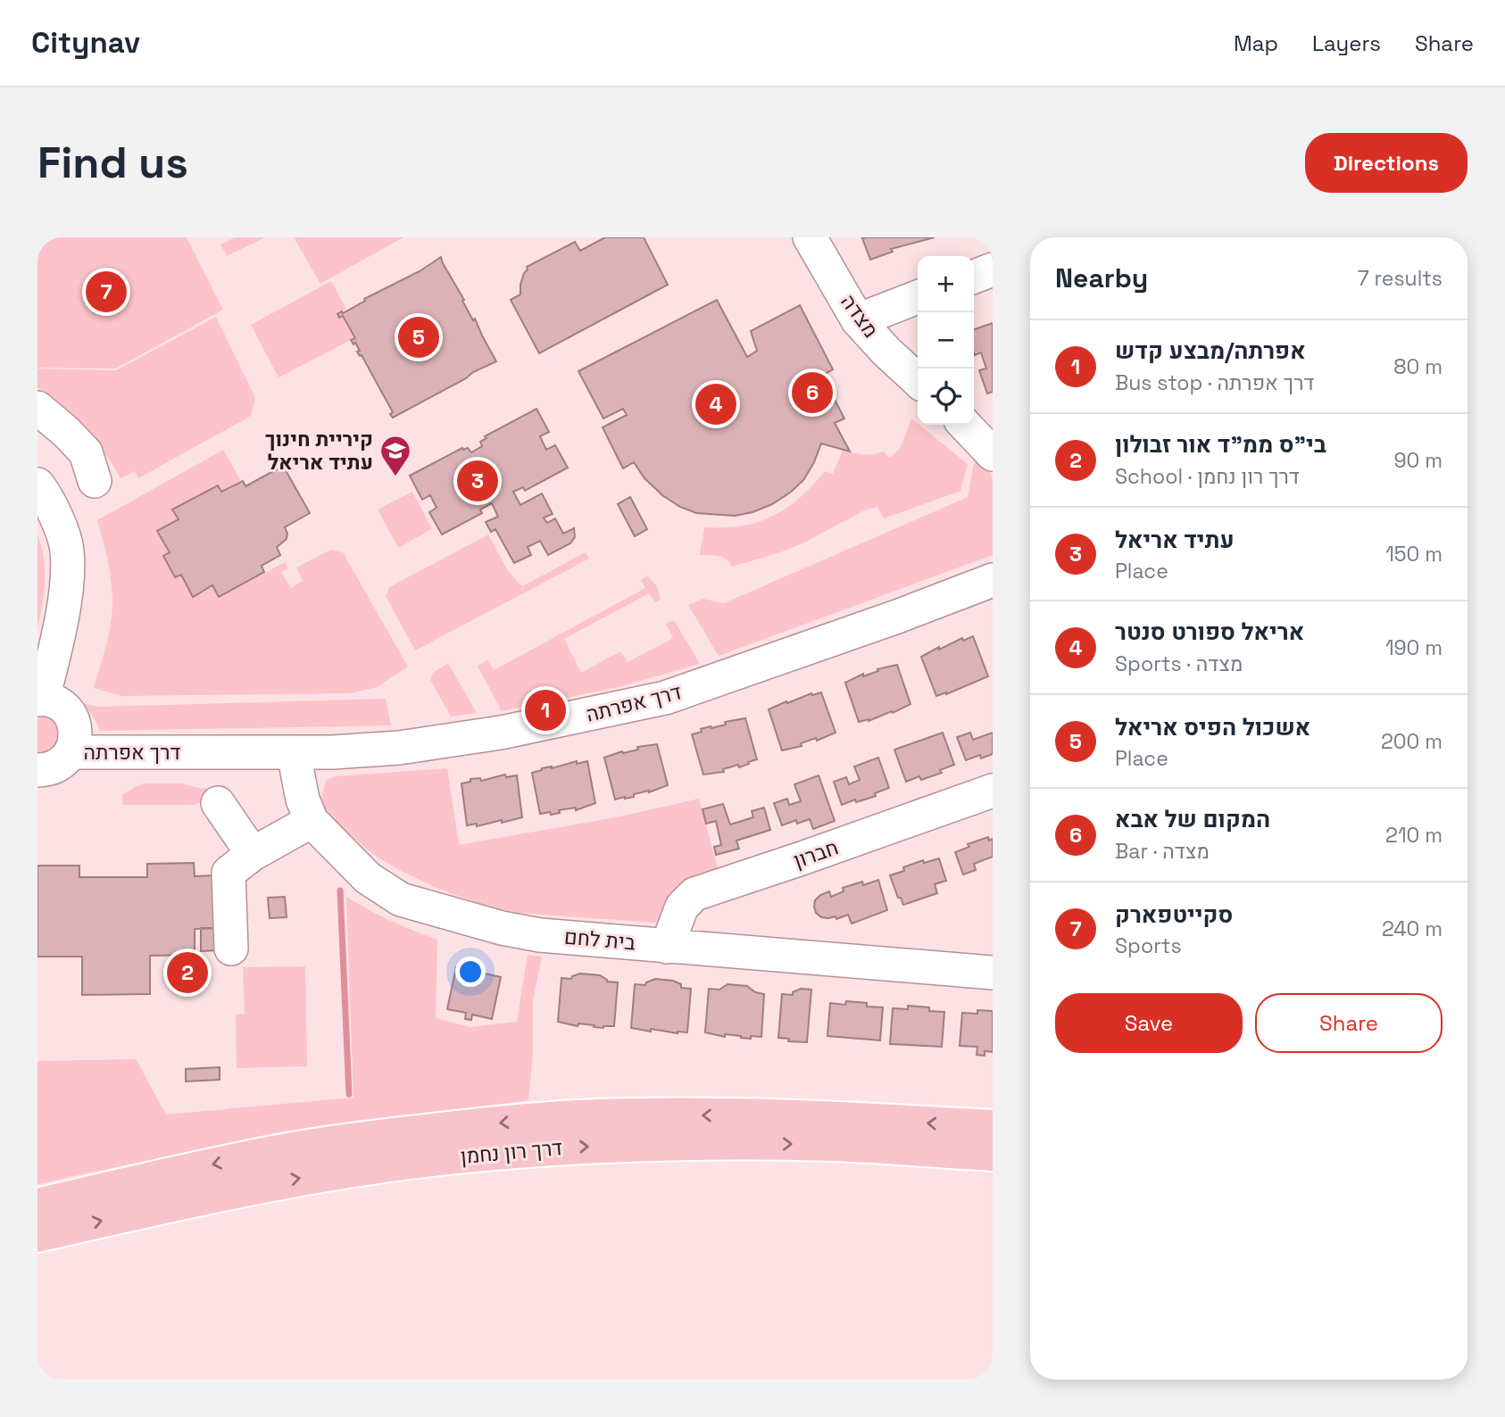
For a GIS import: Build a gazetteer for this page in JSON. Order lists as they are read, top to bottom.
{
  "streets": {
    "main road": ["דרך רון נחמן"],
    "street": [
      "מצדה",
      "דרך אפרתה",
      "חברון",
      "בית לחם"
    ]
  },
  "crossings": [
    ["דרך אפרתה", "בית לחם"],
    ["חברון", "בית לחם"]
  ],
  "places": {
    "school or university": ["קיריית חינוך עתיד אריאל"]
  },
  "page": {
    "header": "Citynav",
    "nav": ["Map", "Layers", "Share"],
    "buttons": [
      "Directions",
      ["Save", "Share"]
    ],
    "title": "Find us",
    "heading": ["Nearby", "7 results"],
    "map_buttons": ["+", "−"],
    "pins": [
      "7",
      "5",
      "6",
      "4",
      "3",
      "1",
      "2"
    ],
    "list": [
      {
        "mark": "1",
        "name": "אפרתה/מבצע קדש",
        "note": "Bus stop · דרך אפרתה",
        "value": "80 m"
      },
      {
        "mark": "2",
        "name": "בי\"ס ממ\"ד אור זבולון",
        "note": "School · דרך רון נחמן",
        "value": "90 m"
      },
      {
        "mark": "3",
        "name": "עתיד אריאל",
        "note": "Place",
        "value": "150 m"
      },
      {
        "mark": "4",
        "name": "אריאל ספורט סנטר",
        "note": "Sports · מצדה",
        "value": "190 m"
      },
      {
        "mark": "5",
        "name": "אשכול הפיס אריאל",
        "note": "Place",
        "value": "200 m"
      },
      {
        "mark": "6",
        "name": "המקום של אבא",
        "note": "Bar · מצדה",
        "value": "210 m"
      },
      {
        "mark": "7",
        "name": "סקייטפארק",
        "note": "Sports",
        "value": "240 m"
      }
    ]
  }
}
